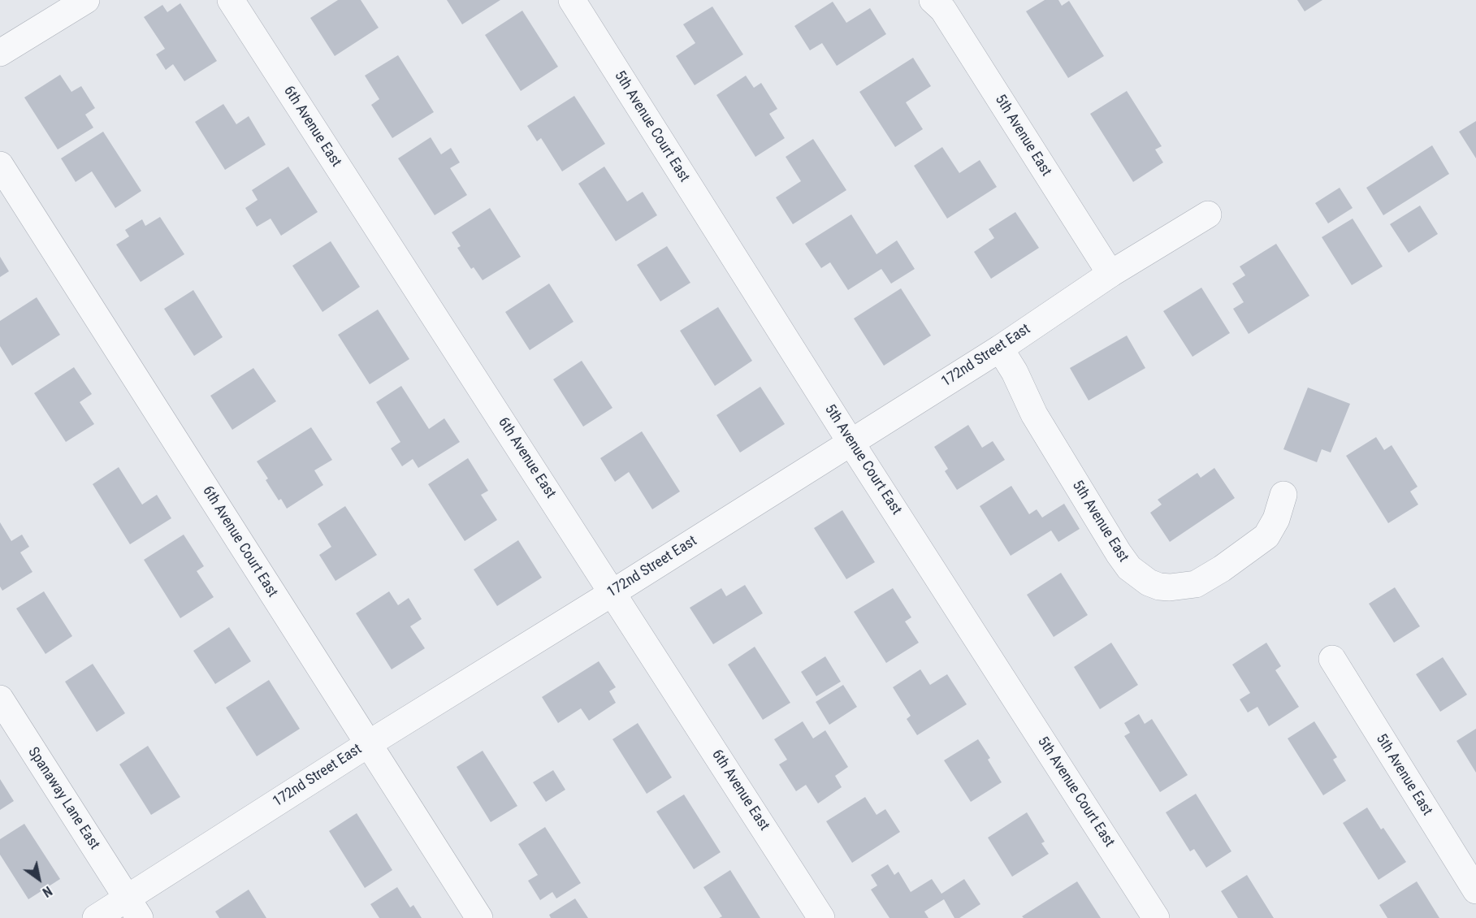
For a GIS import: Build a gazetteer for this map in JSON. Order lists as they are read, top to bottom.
{
  "streets": {
    "street": [
      "6th Avenue East",
      "5th Avenue Court East",
      "5th Avenue East",
      "172nd Street East",
      "6th Avenue Court East",
      "Spanaway Lane East"
    ]
  },
  "crossings": [
    ["6th Avenue East", "172nd Street East"],
    ["5th Avenue Court East", "172nd Street East"],
    ["5th Avenue East", "172nd Street East"],
    ["172nd Street East", "6th Avenue Court East"],
    ["172nd Street East", "Spanaway Lane East"]
  ],
  "north": "bottom right"
}
